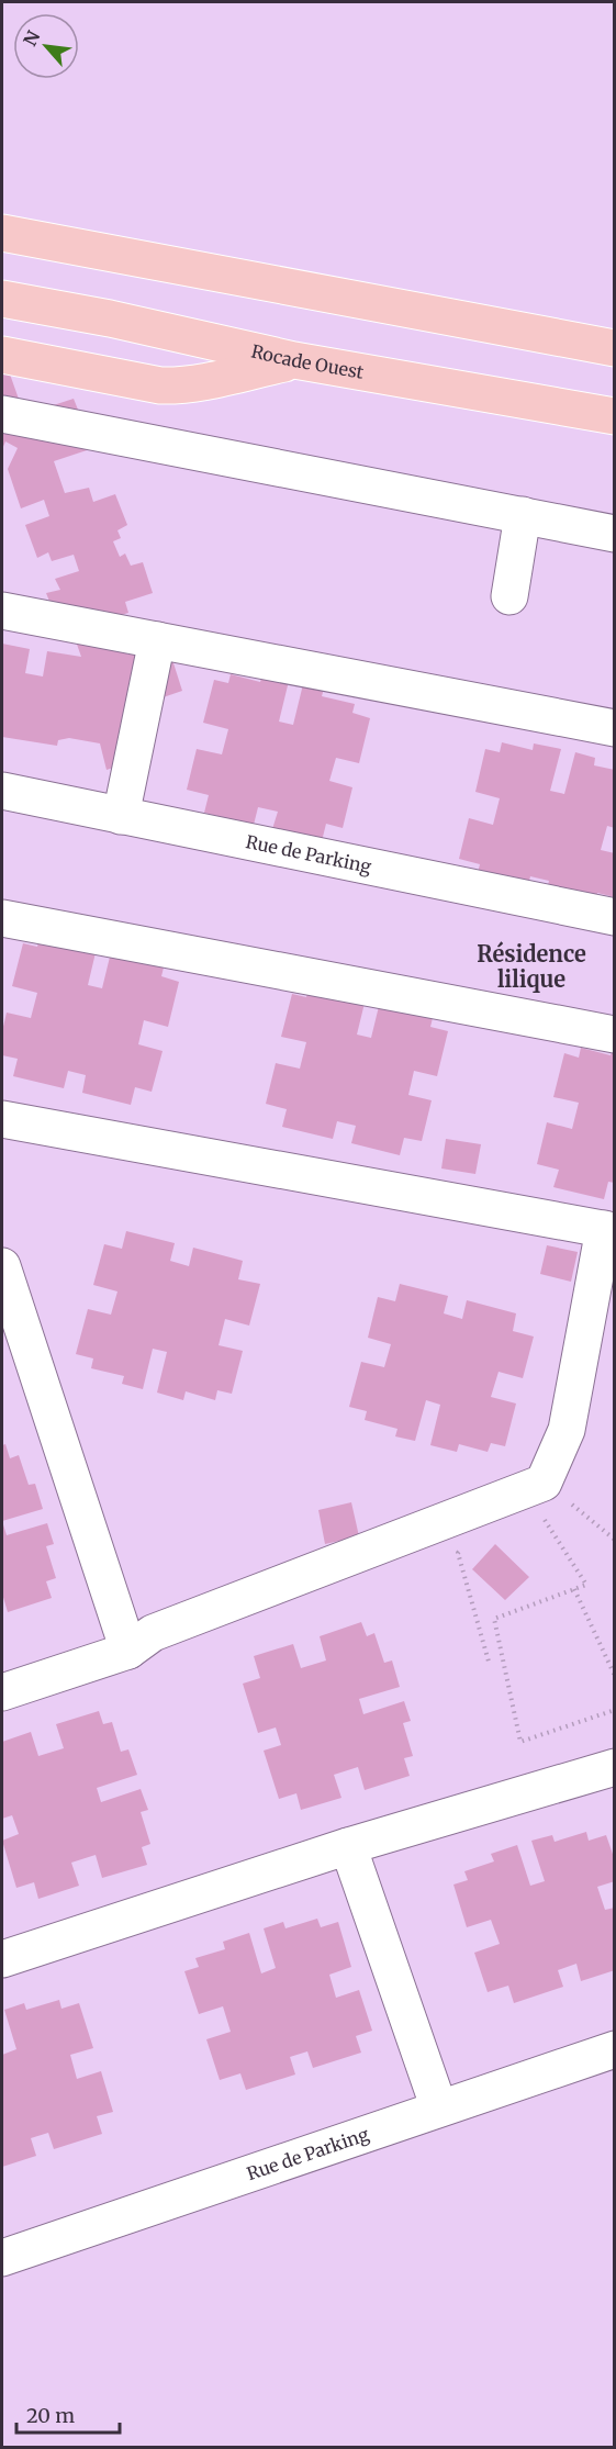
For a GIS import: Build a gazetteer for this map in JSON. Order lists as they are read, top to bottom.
{
  "streets": {
    "highway": ["Rocade Ouest"],
    "street": ["Rue de Parking"]
  },
  "districts": ["Résidence lilique"],
  "scale_bar": "20 m",
  "north": "top left"
}
